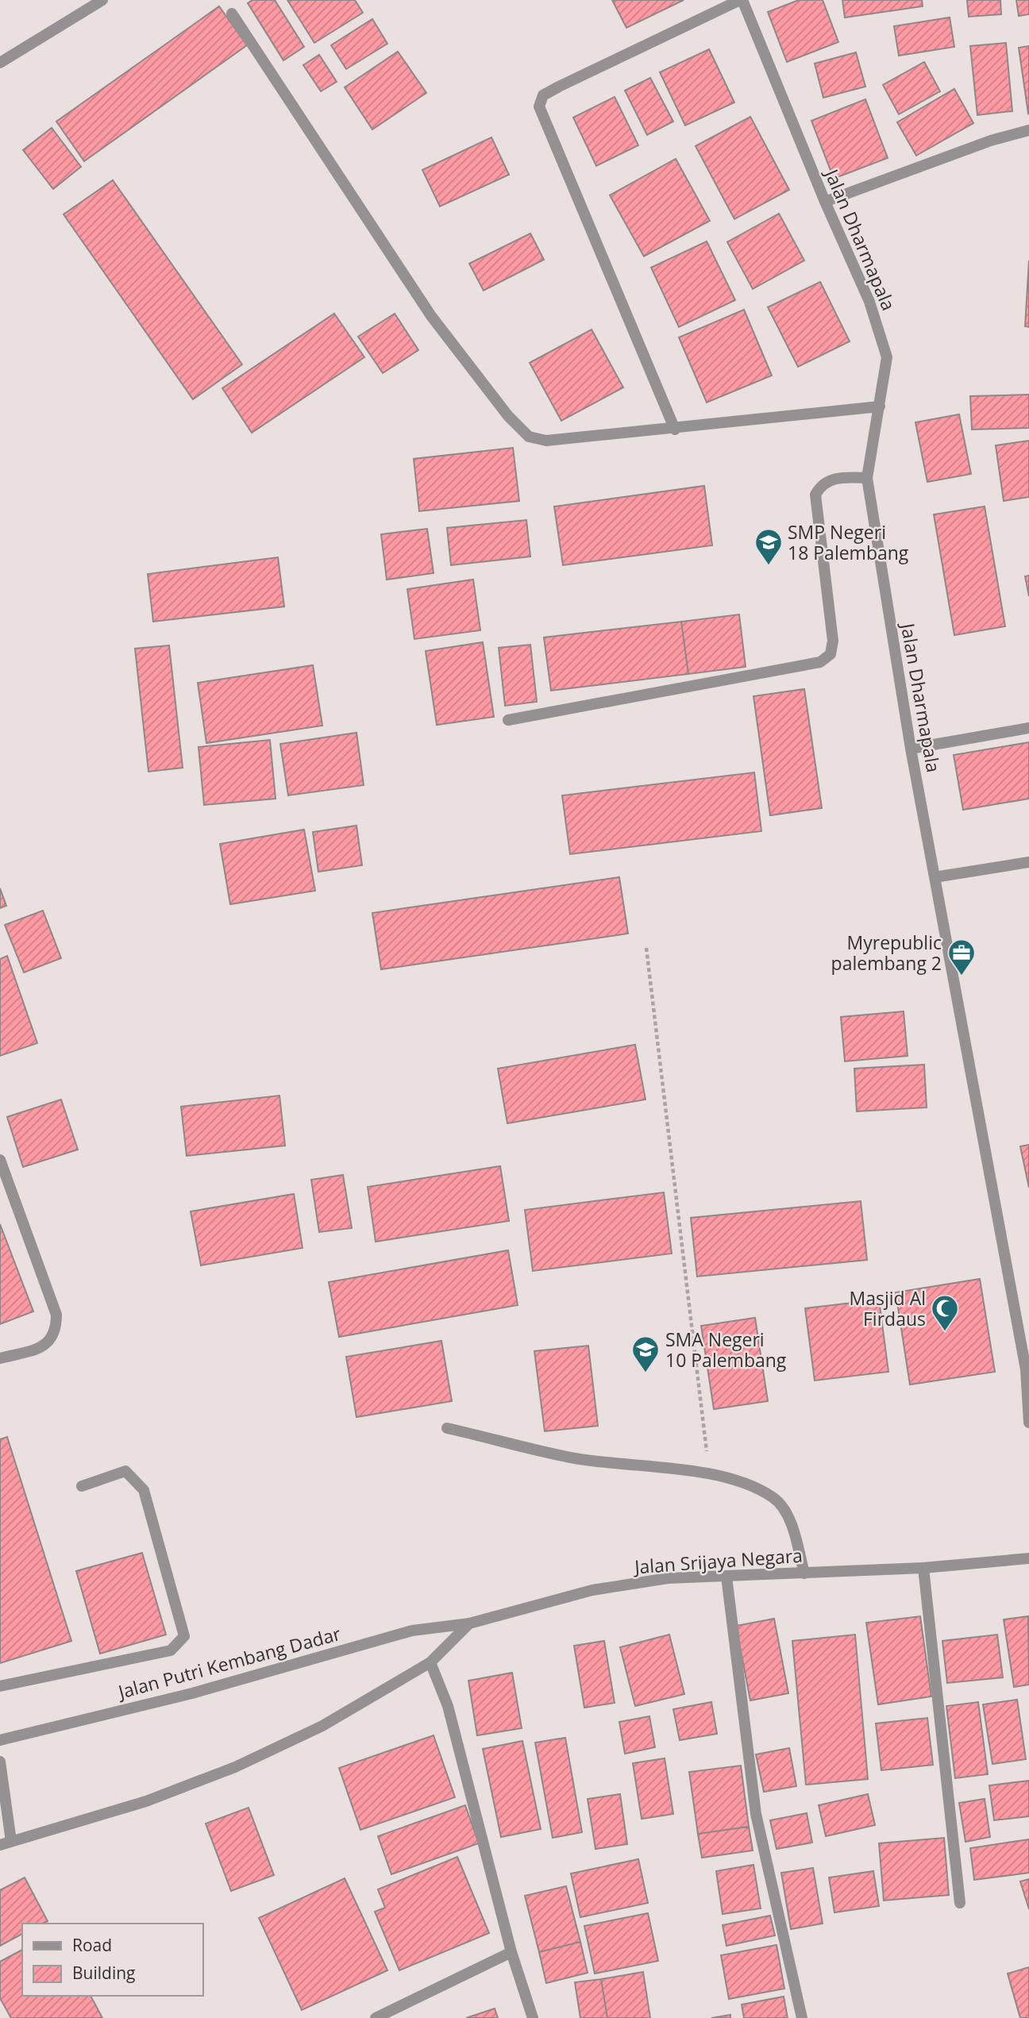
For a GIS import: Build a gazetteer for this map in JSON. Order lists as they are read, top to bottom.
{
  "streets": {
    "street": ["Jalan Dharmapala", "Jalan Srijaya Negara", "Jalan Putri Kembang Dadar"]
  },
  "crossings": [
    ["Jalan Srijaya Negara", "Jalan Putri Kembang Dadar"]
  ],
  "places": {
    "school or university": ["SMP Negeri 18 Palembang", "SMA Negeri 10 Palembang"],
    "office": ["Myrepublic palembang 2"],
    "mosque": ["Masjid Al Firdaus"]
  },
  "legend": ["Road", "Building"]
}
